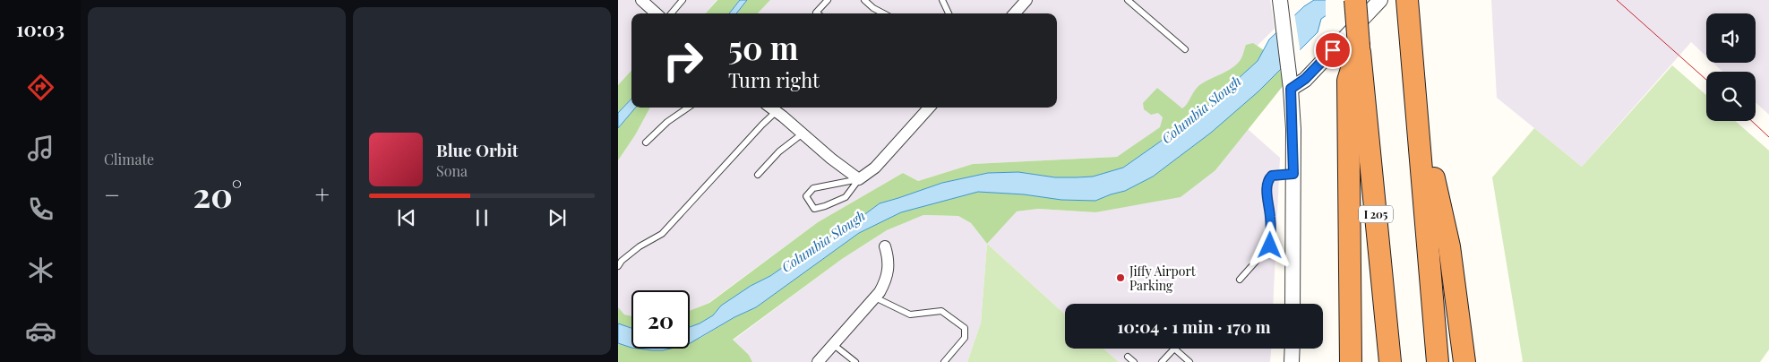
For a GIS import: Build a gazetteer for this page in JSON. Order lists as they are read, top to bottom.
{
  "streets": {
    "highway": ["I 205"]
  },
  "water": ["Columbia Slough"],
  "places": ["Jiffy Airport Parking"],
  "page": {
    "tabs": "10:03",
    "tile": "Climate",
    "turn": ["50 m", "Turn right"],
    "song": ["Blue Orbit", "Sona"],
    "heat": ["−", "20°", "+"],
    "limit": "20",
    "trip": "10:04 · 1 min · 170 m"
  }
}
